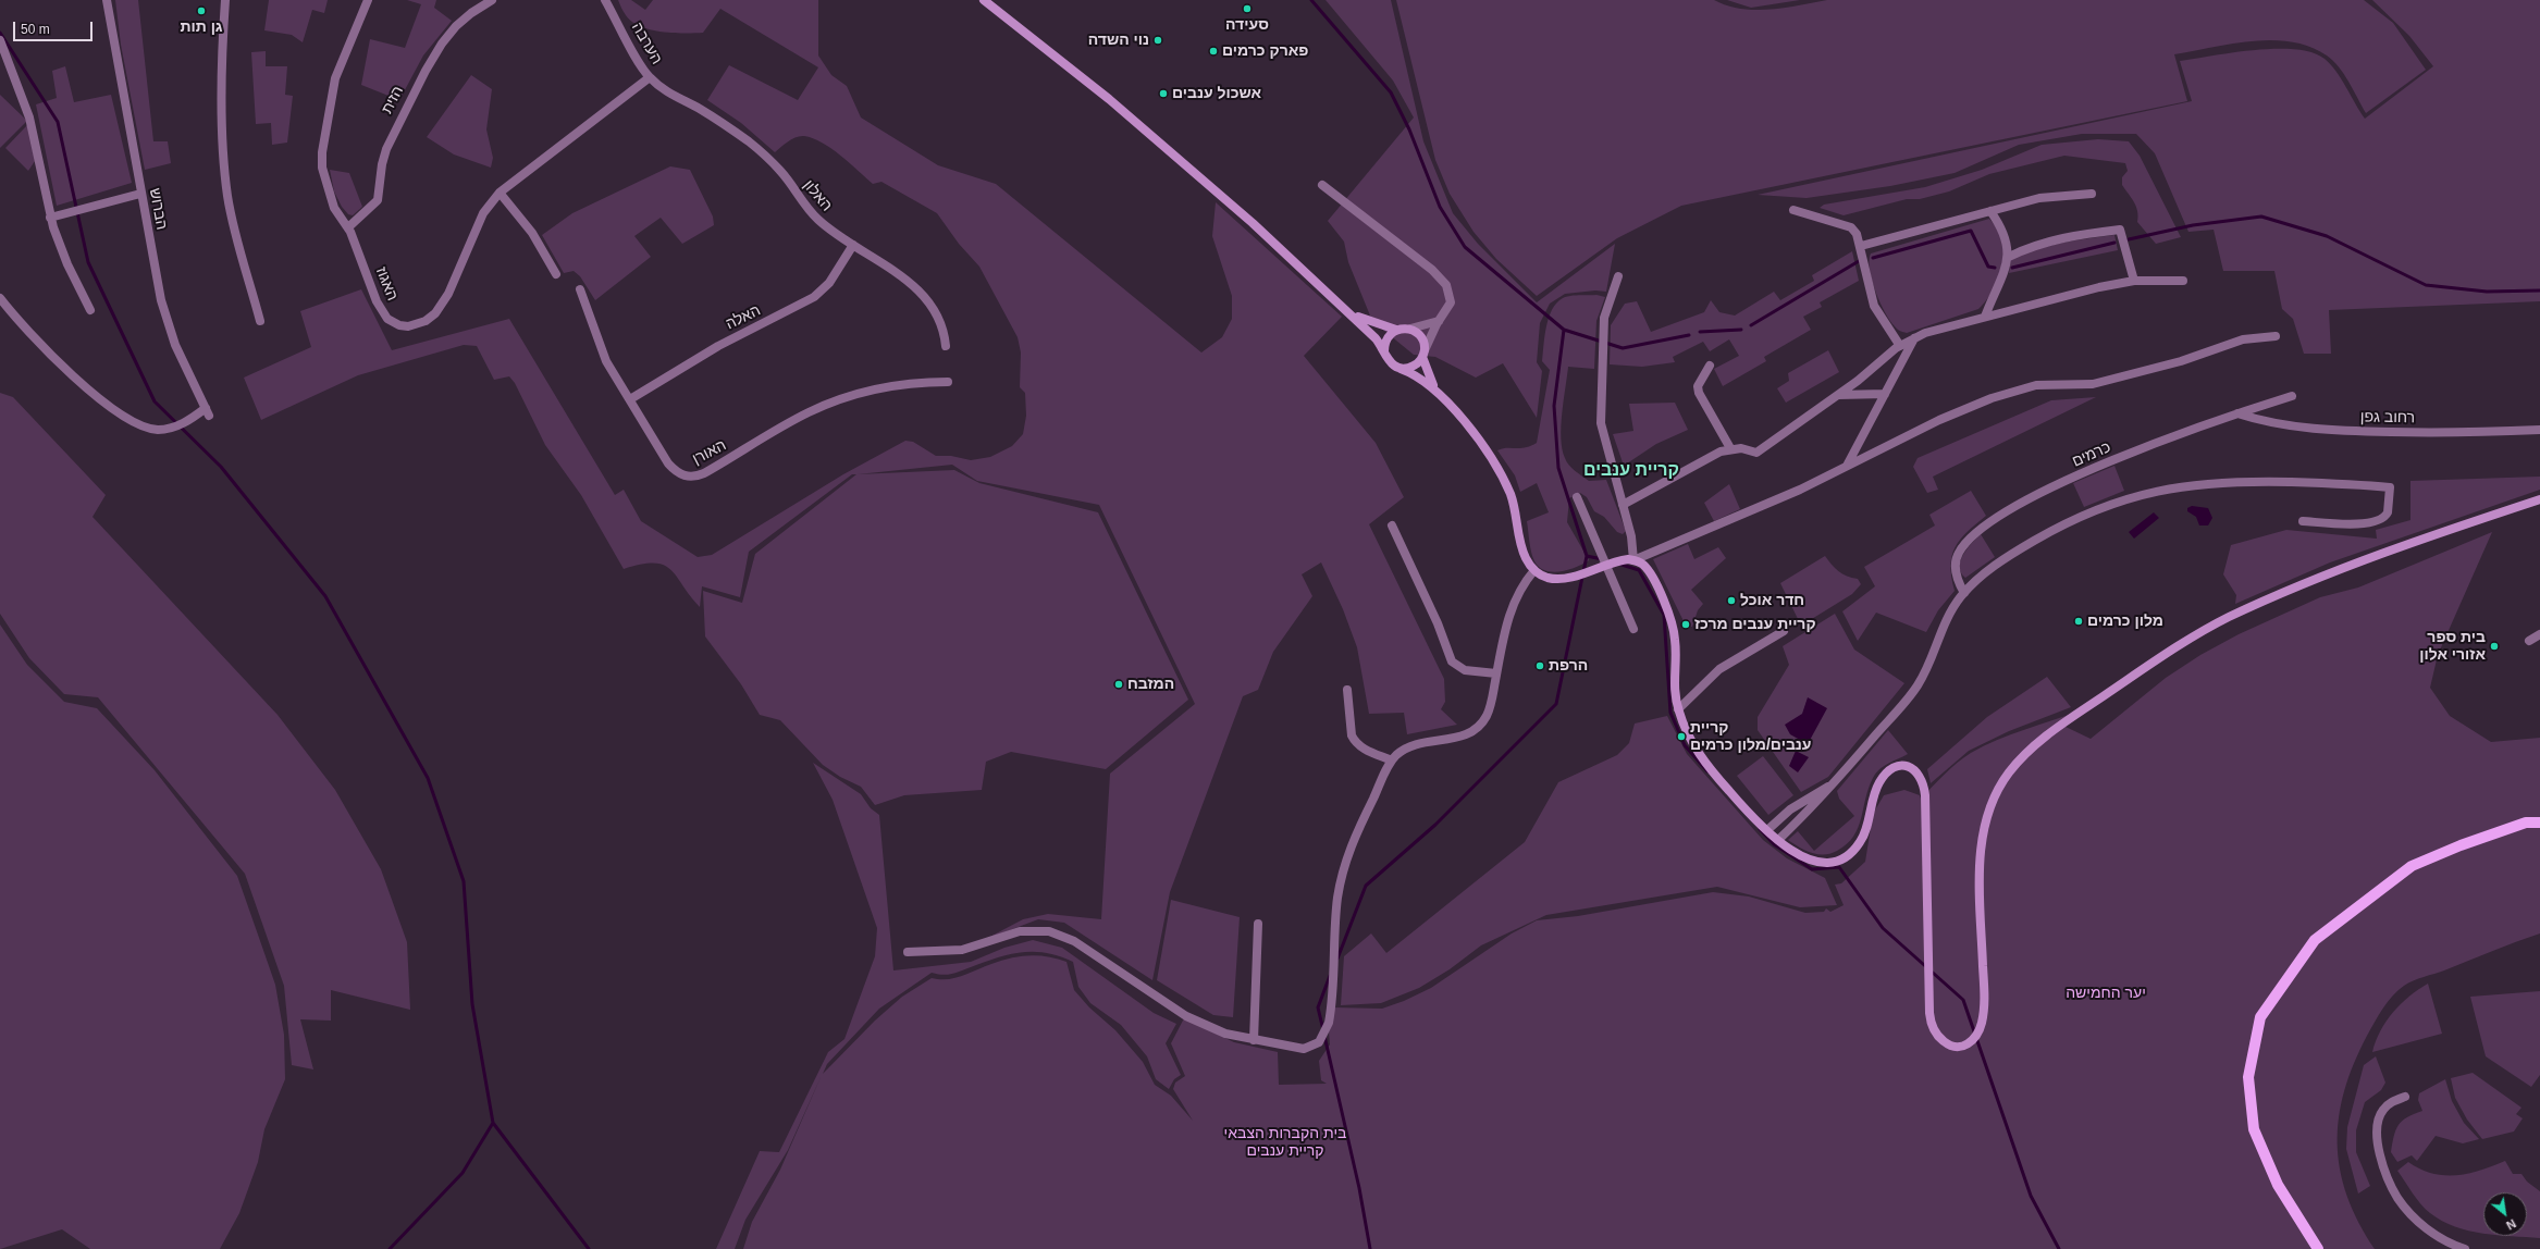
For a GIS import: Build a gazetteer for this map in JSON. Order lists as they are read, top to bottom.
{
  "streets": {
    "street": [
      "הערבה",
      "הזית",
      "האלון",
      "הברוש",
      "האגוז",
      "האלה",
      "רחוב גפן",
      "האורן",
      "כרמים"
    ]
  },
  "crossings": [
    ["הערבה", "האלון"],
    ["הערבה", "האגוז"],
    ["הזית", "האגוז"],
    ["האלון", "האגוז"],
    ["האלון", "האלה"],
    ["האלה", "האורן"],
    ["רחוב גפן", "כרמים"]
  ],
  "districts": ["קריית ענבים"],
  "parks": ["יער החמישה", "בית הקברות הצבאי קריית ענבים"],
  "places": [
    "סעידה",
    "גן תות",
    "נוי השדה",
    "פארק כרמים",
    "אשכול ענבים",
    "חדר אוכל",
    "מלון כרמים",
    "קריית ענבים מרכז",
    "בית ספר אזורי אלון",
    "הרפת",
    "המזבח",
    "קריית ענבים/מלון כרמים"
  ],
  "scale_bar": "50 m",
  "north": "bottom right"
}
